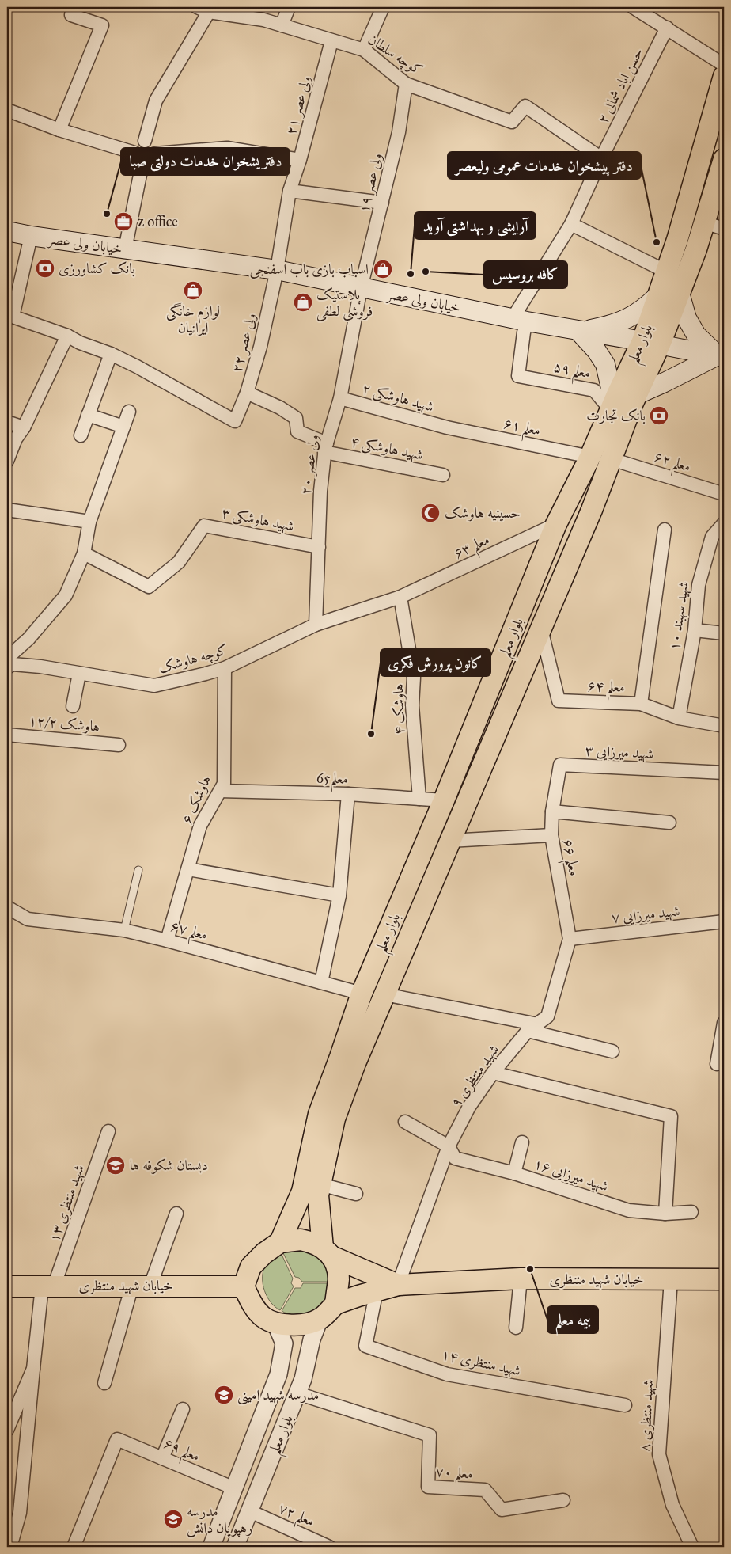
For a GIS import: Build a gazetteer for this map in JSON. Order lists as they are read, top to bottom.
{
  "streets": {
    "main road": ["خیابان ولی عصر", "بلوار معلم", "خیابان شهید منتظری"],
    "street": [
      "کوچه سلطان",
      "حسن اباد شمالی ۲",
      "ولی عصر ۲۱",
      "ولی عصر ۱۹",
      "ولی عصر ۲۲",
      "معلم ۵۹",
      "شهید هاوشکی ۲",
      "معلم ۶۱",
      "شهید هاوشکی ۴",
      "معلم ۶۲",
      "ولی عصر ۲۰",
      "شهید هاوشکی ۳",
      "معلم ۶۳",
      "شهید سهبند ۱۰",
      "کوچه هاوشک",
      "معلم ۶۴",
      "هاوشک ۴",
      "هاوشک ۱۲/۲",
      "شهید میرزایی ۳",
      "معلم65",
      "هاوشک ۶",
      "معلم ۶۶",
      "شهید میرزایی ۷",
      "معلم ۶۷",
      "شهید منتظری ۹",
      "شهید میرزایی ۱۶",
      "شهید منتظری ۱۳",
      "شهید منتظری ۱۴",
      "شهید منتظری ۸",
      "معلم ۶۹",
      "معلم ۷۰",
      "معلم ۷۲"
    ]
  },
  "crossings": [
    ["کوچه سلطان", "حسن اباد شمالی ۲"],
    ["کوچه سلطان", "ولی عصر ۲۱"],
    ["کوچه سلطان", "ولی عصر ۱۹"],
    ["حسن اباد شمالی ۲", "خیابان ولی عصر"],
    ["حسن اباد شمالی ۲", "معلم ۵۹"],
    ["ولی عصر ۲۱", "خیابان ولی عصر"],
    ["ولی عصر ۲۱", "ولی عصر ۲۲"],
    ["ولی عصر ۱۹", "خیابان ولی عصر"],
    ["ولی عصر ۱۹", "ولی عصر ۲۰"],
    ["خیابان ولی عصر", "ولی عصر ۲۲"],
    ["خیابان ولی عصر", "بلوار معلم"],
    ["خیابان ولی عصر", "ولی عصر ۲۰"],
    ["ولی عصر ۲۲", "شهید هاوشکی ۴"],
    ["بلوار معلم", "معلم ۵۹"],
    ["بلوار معلم", "معلم ۶۱"],
    ["بلوار معلم", "معلم ۶۲"],
    ["بلوار معلم", "معلم ۶۳"],
    ["بلوار معلم", "معلم ۶۴"],
    ["بلوار معلم", "معلم65"],
    ["بلوار معلم", "معلم ۶۶"],
    ["بلوار معلم", "معلم ۶۷"],
    ["بلوار معلم", "خیابان شهید منتظری"],
    ["بلوار معلم", "معلم ۶۹"],
    ["بلوار معلم", "معلم ۷۰"],
    ["بلوار معلم", "معلم ۷۲"],
    ["شهید هاوشکی ۲", "معلم ۶۱"],
    ["شهید هاوشکی ۲", "ولی عصر ۲۰"],
    ["شهید هاوشکی ۴", "ولی عصر ۲۰"],
    ["ولی عصر ۲۰", "شهید هاوشکی ۳"],
    ["ولی عصر ۲۰", "کوچه هاوشک"],
    ["معلم ۶۳", "کوچه هاوشک"],
    ["معلم ۶۳", "هاوشک ۴"],
    ["شهید سهبند ۱۰", "معلم ۶۴"],
    ["کوچه هاوشک", "هاوشک ۴"],
    ["کوچه هاوشک", "هاوشک ۶"],
    ["هاوشک ۴", "معلم65"],
    ["معلم65", "هاوشک ۶"],
    ["هاوشک ۶", "معلم ۶۷"],
    ["معلم ۶۶", "شهید میرزایی ۷"],
    ["معلم ۶۶", "شهید منتظری ۹"],
    ["شهید میرزایی ۷", "شهید منتظری ۹"],
    ["شهید منتظری ۹", "شهید میرزایی ۱۶"],
    ["شهید منتظری ۹", "خیابان شهید منتظری"],
    ["شهید منتظری ۱۳", "خیابان شهید منتظری"],
    ["خیابان شهید منتظری", "شهید منتظری ۸"]
  ],
  "places": {
    "other": [
      "دفتر یشخوان خدمات دولتی صبا",
      "دفتر پیشخوان خدمات عمومی ولیعصر",
      "کافه بروسیس",
      "آرایشی و بهداشتی آوید",
      "کانون پرورش فکری",
      "بیمه معلم"
    ],
    "office": ["z office"],
    "bank": ["بانک کشاورزی", "بانک تجارت"],
    "shop": ["اسباب بازی باب اسفنجی", "لوازم خانگی ایرانیان", "پلاستیک فروشی لطفی"],
    "mosque": ["حسینیه هاوشک"],
    "school or university": ["دبستان شکوفه ها", "مدرسه شهید امینی", "مدرسه رهپویان دانش"]
  }
}
